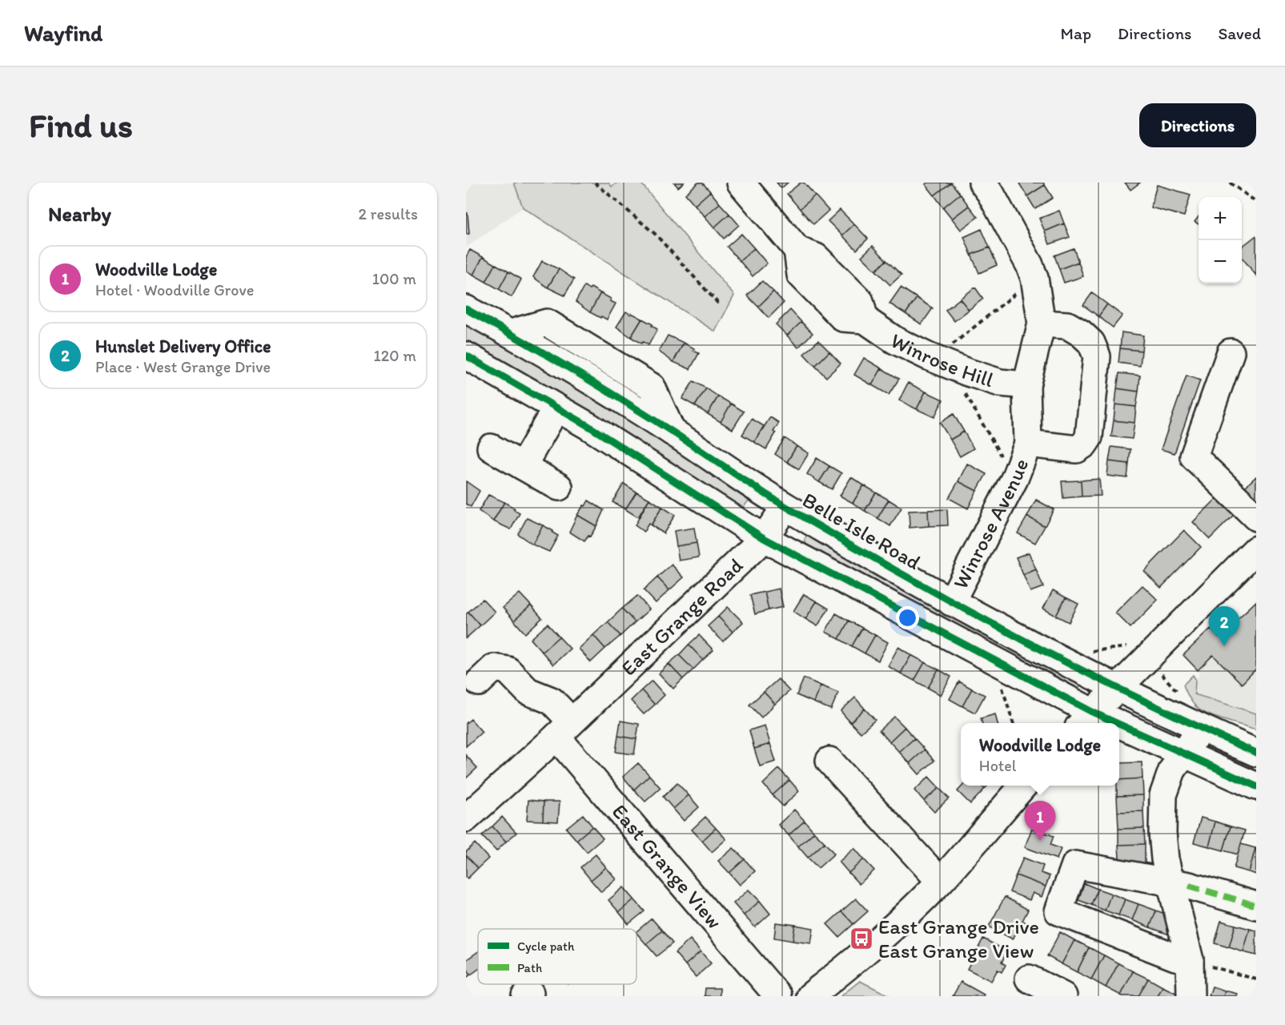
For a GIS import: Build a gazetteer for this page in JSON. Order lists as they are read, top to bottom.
{
  "streets": {
    "street": [
      "Winrose Hill",
      "Winrose Avenue",
      "Belle Isle Road",
      "East Grange Road",
      "East Grange View"
    ]
  },
  "crossings": [
    ["Winrose Hill", "Winrose Avenue"],
    ["Winrose Avenue", "Belle Isle Road"],
    ["Belle Isle Road", "East Grange Road"],
    ["East Grange Road", "East Grange View"]
  ],
  "places": {
    "bus stop": ["East Grange Drive East Grange View"]
  },
  "legend": ["Cycle path", "Path"],
  "page": {
    "header": "Wayfind",
    "nav": ["Map", "Directions", "Saved"],
    "buttons": "Directions",
    "title": "Find us",
    "heading": ["Nearby", "2 results"],
    "map_buttons": ["+", "−"],
    "list": [
      {
        "mark": "1",
        "name": "Woodville Lodge",
        "note": "Hotel · Woodville Grove",
        "value": "100 m"
      },
      {
        "mark": "2",
        "name": "Hunslet Delivery Office",
        "note": "Place · West Grange Drive",
        "value": "120 m"
      }
    ],
    "pins": ["2", "1"],
    "popup": ["Woodville Lodge", "Hotel"]
  }
}
